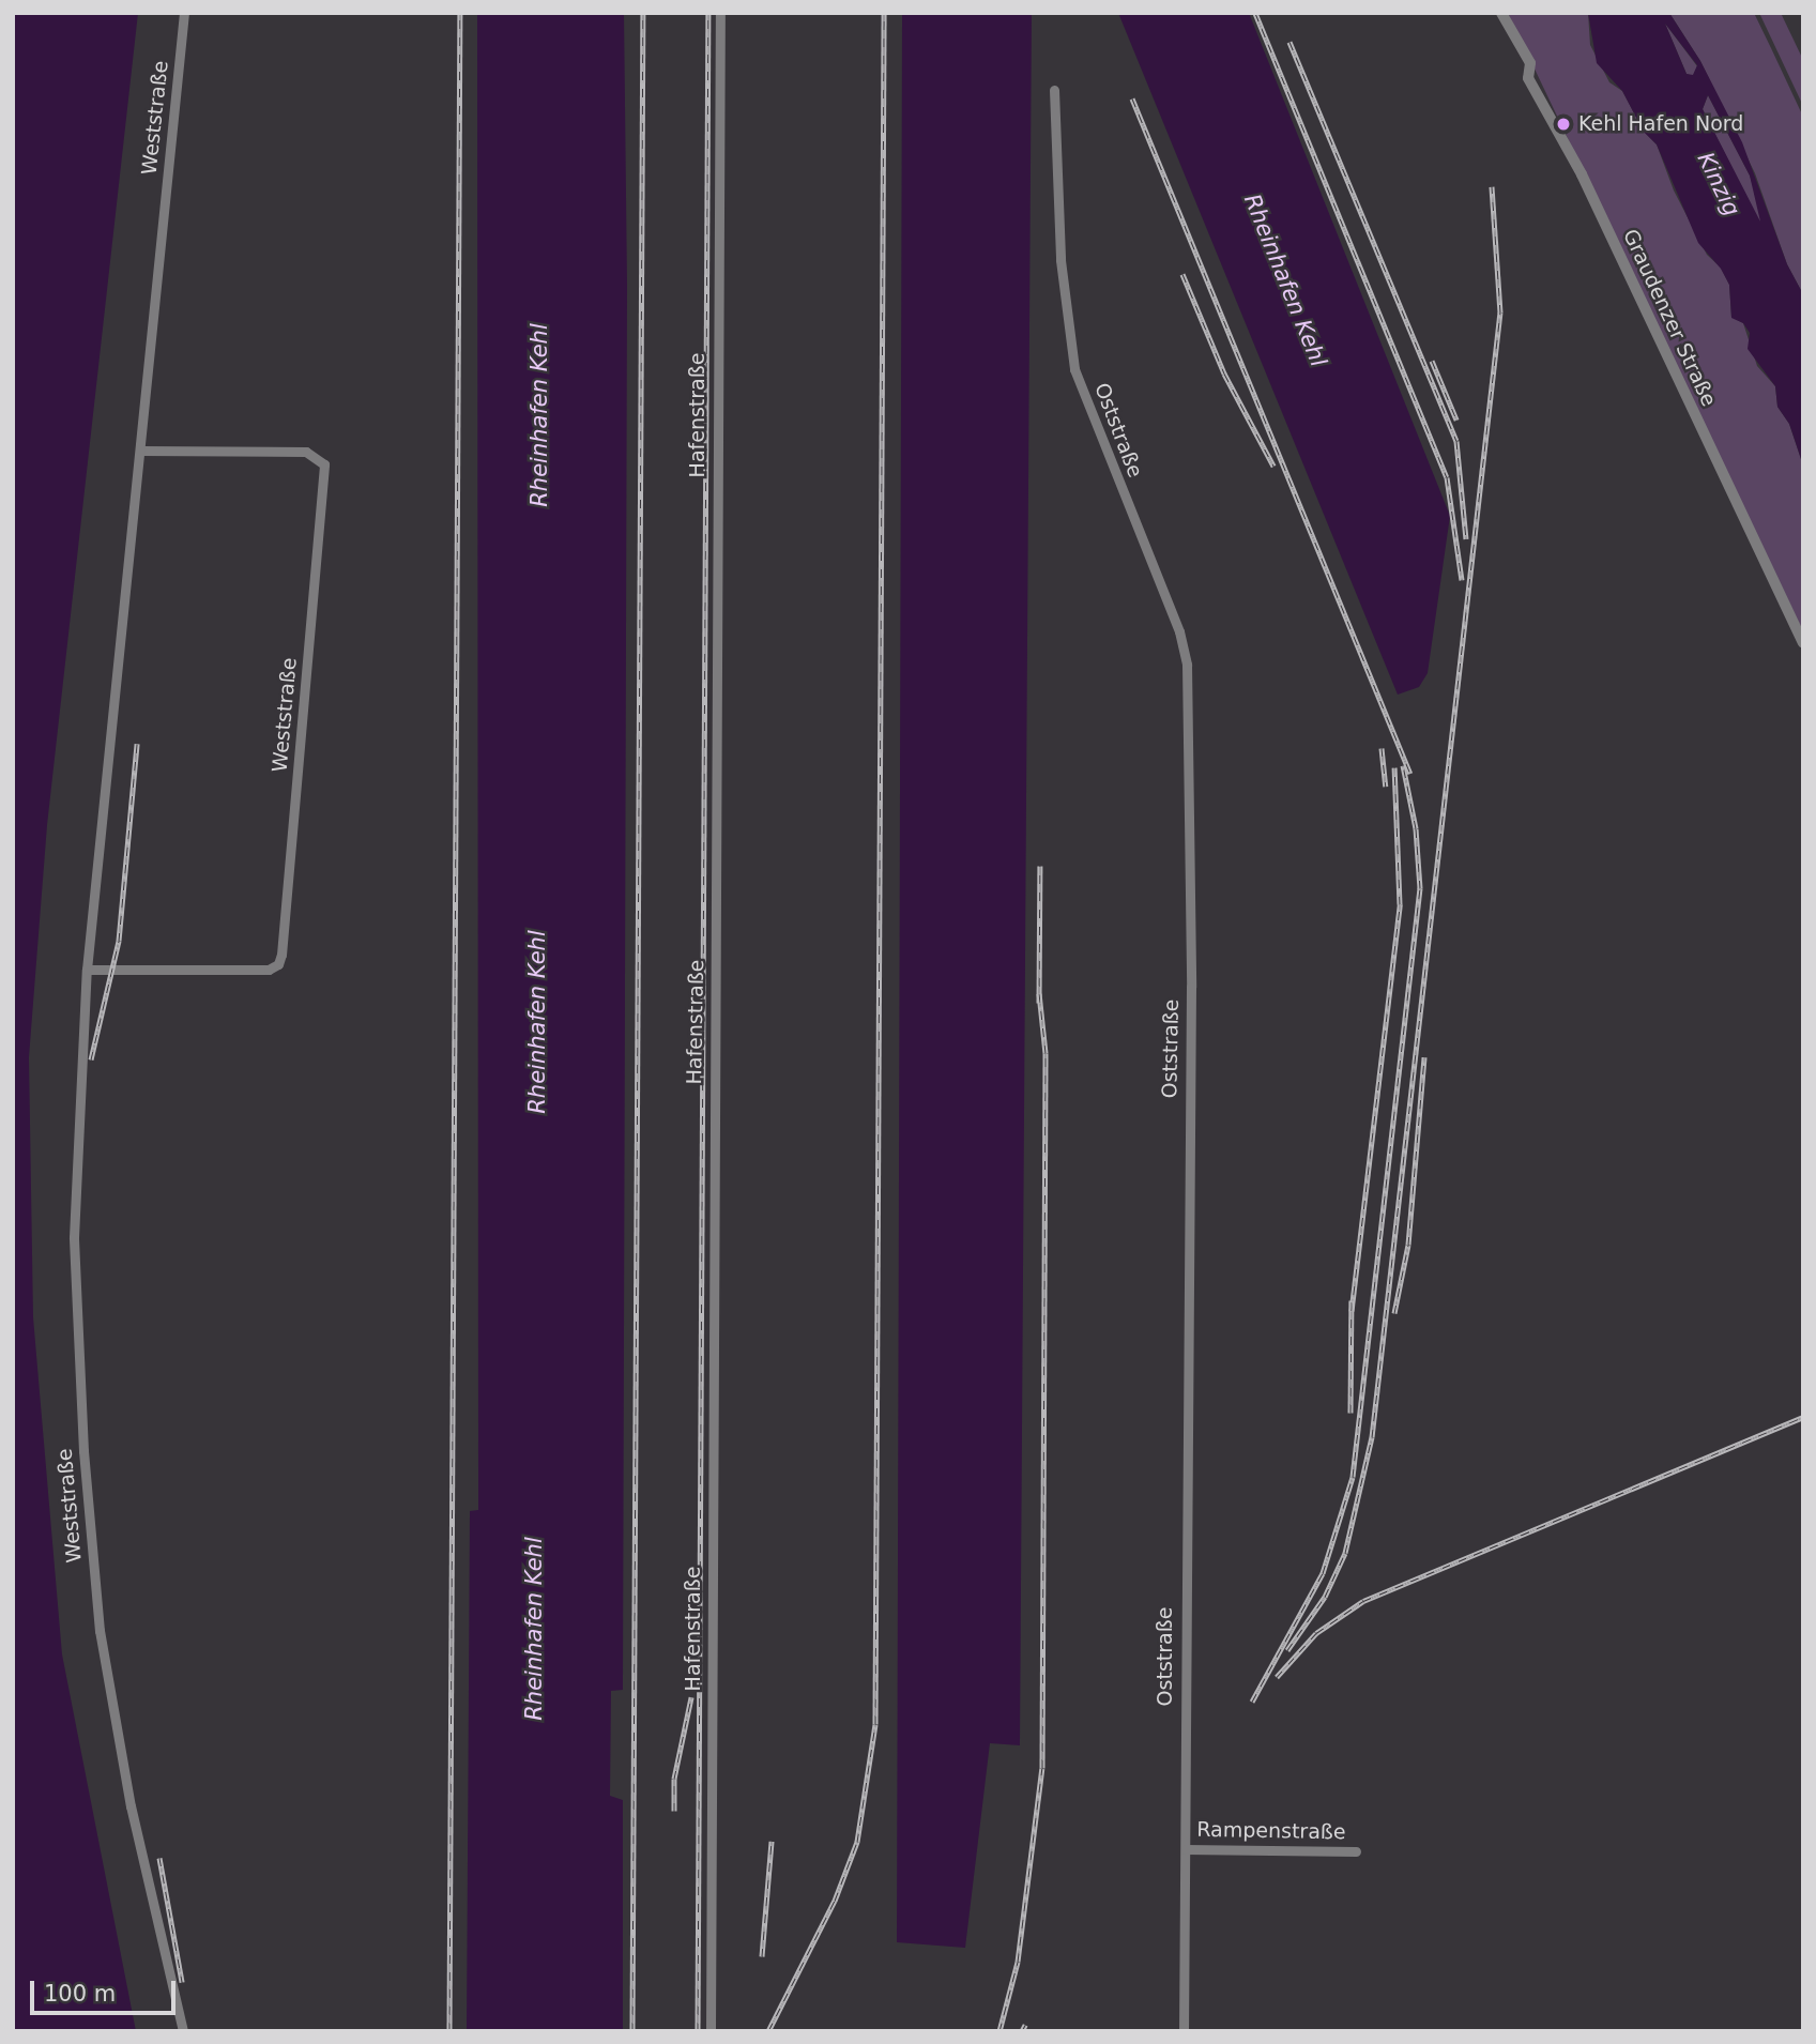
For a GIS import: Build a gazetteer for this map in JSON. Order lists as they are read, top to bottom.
{
  "streets": {
    "street": [
      "Weststraße",
      "Graudenzer Straße",
      "Hafenstraße",
      "Oststraße",
      "Rampenstraße"
    ]
  },
  "crossings": [
    ["Oststraße", "Rampenstraße"]
  ],
  "water": ["Kinzig", "Rheinhafen Kehl"],
  "places": ["Kehl Hafen Nord"],
  "scale_bar": "100 m"
}
